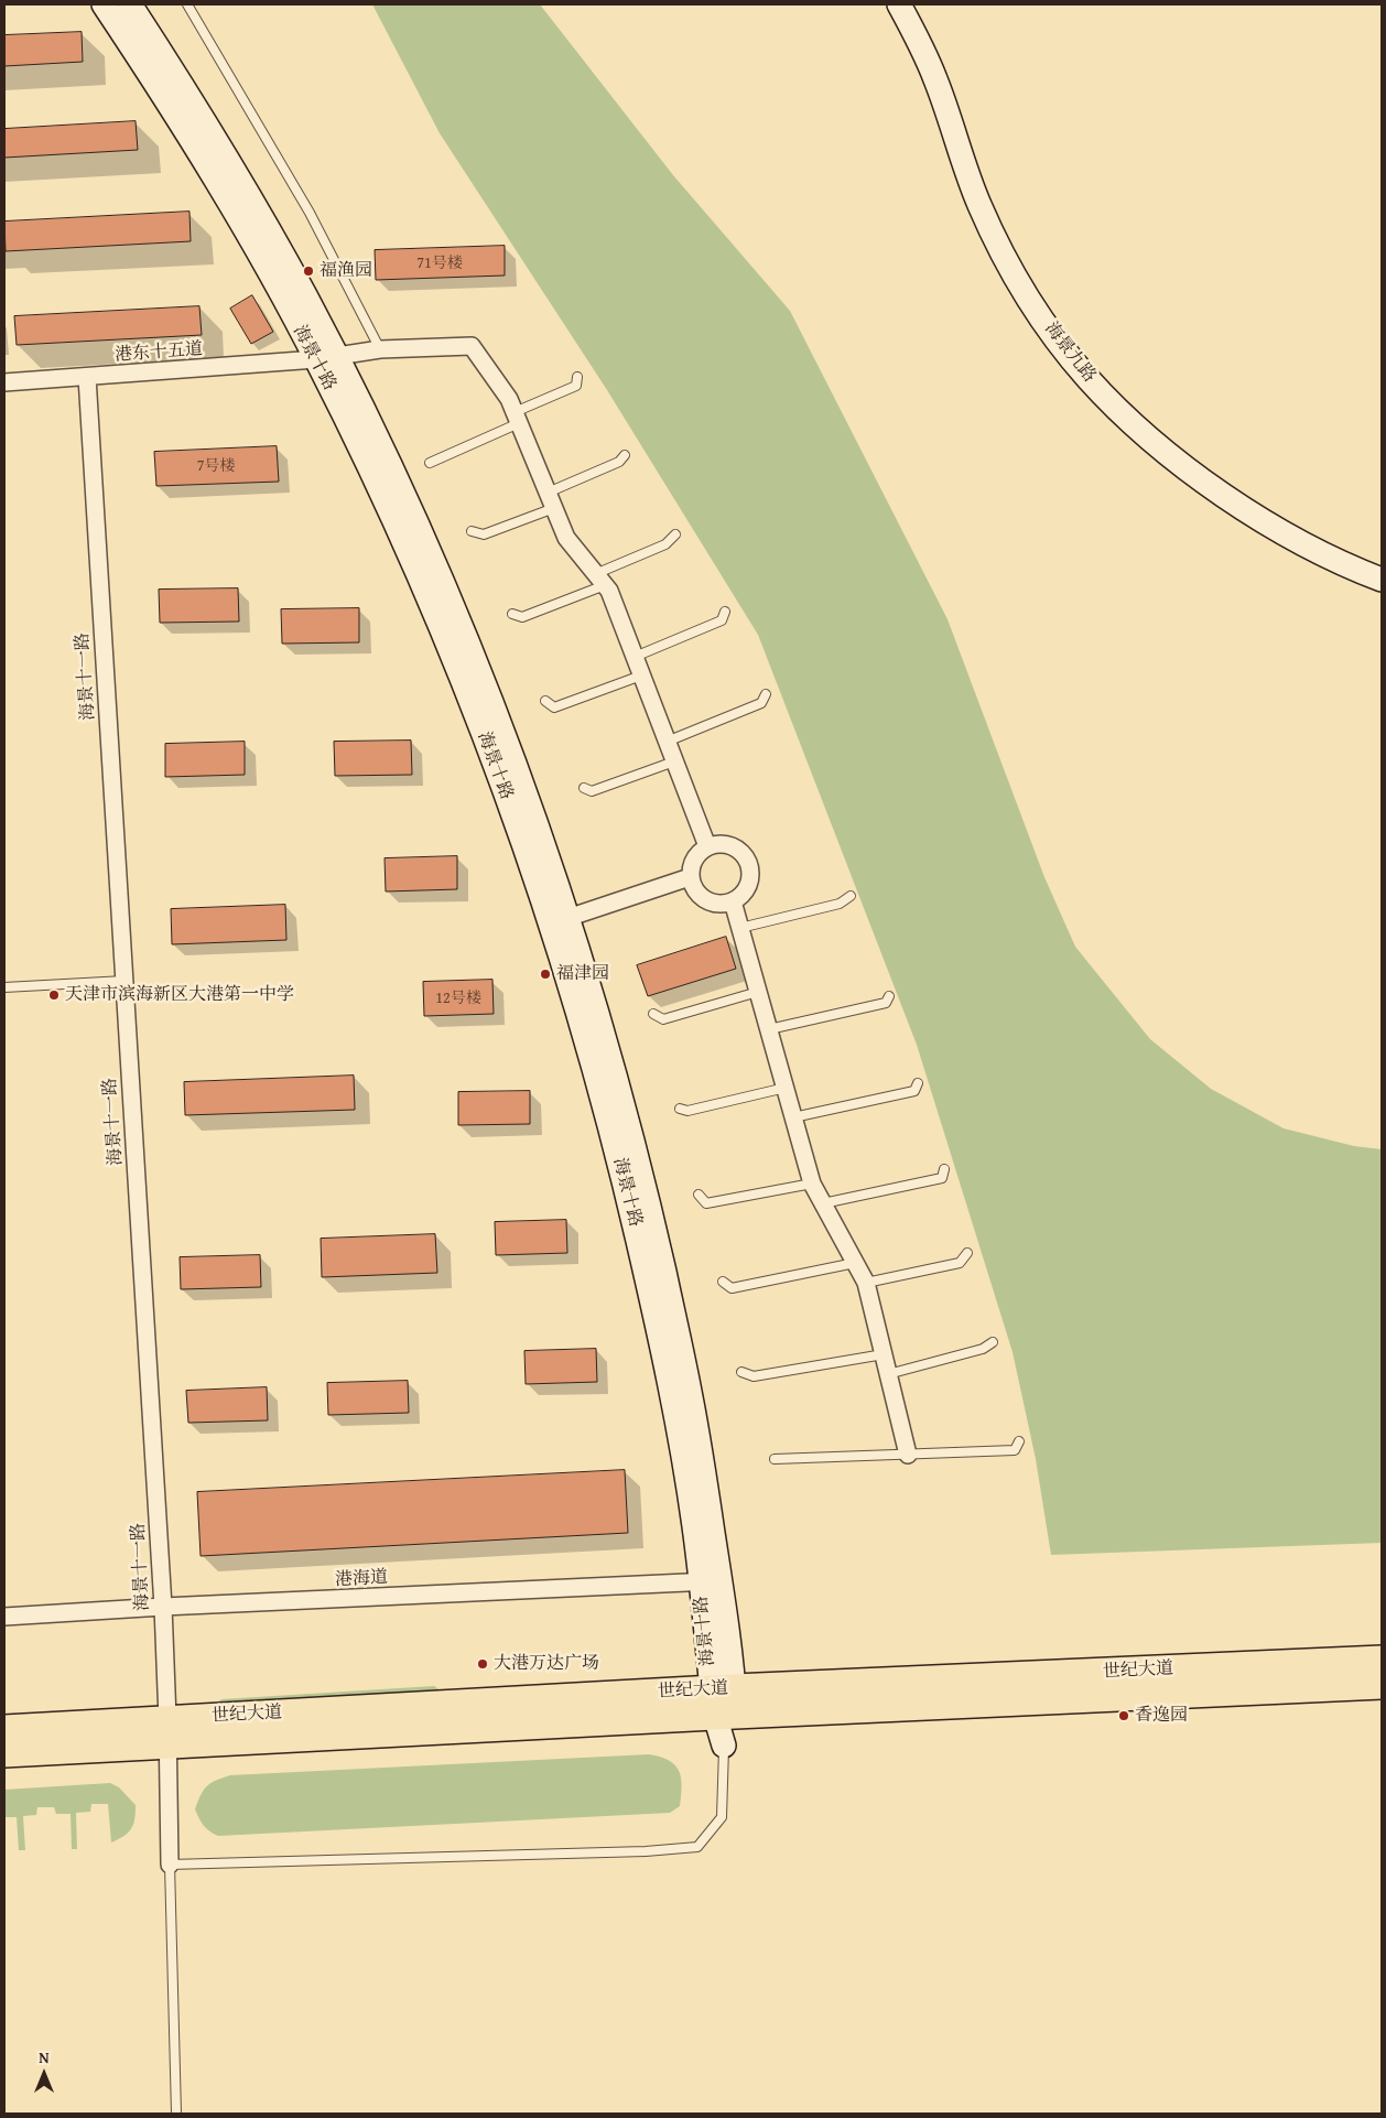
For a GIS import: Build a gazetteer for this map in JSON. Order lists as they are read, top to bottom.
{
  "streets": {
    "main road": ["世纪大道"],
    "street": [
      "港东十五道",
      "海景九路",
      "海景十路",
      "海景十一路",
      "港海道"
    ]
  },
  "crossings": [
    ["港东十五道", "海景十路"],
    ["港东十五道", "海景十一路"],
    ["海景十路", "港海道"],
    ["海景十路", "世纪大道"],
    ["海景十一路", "港海道"],
    ["海景十一路", "世纪大道"]
  ],
  "places": [
    "福渔园",
    "福津园",
    "天津市滨海新区大港第一中学",
    "大港万达广场",
    "香逸园"
  ],
  "house_numbers": ["71号楼", "7号楼", "12号楼"],
  "north": "top"
}
